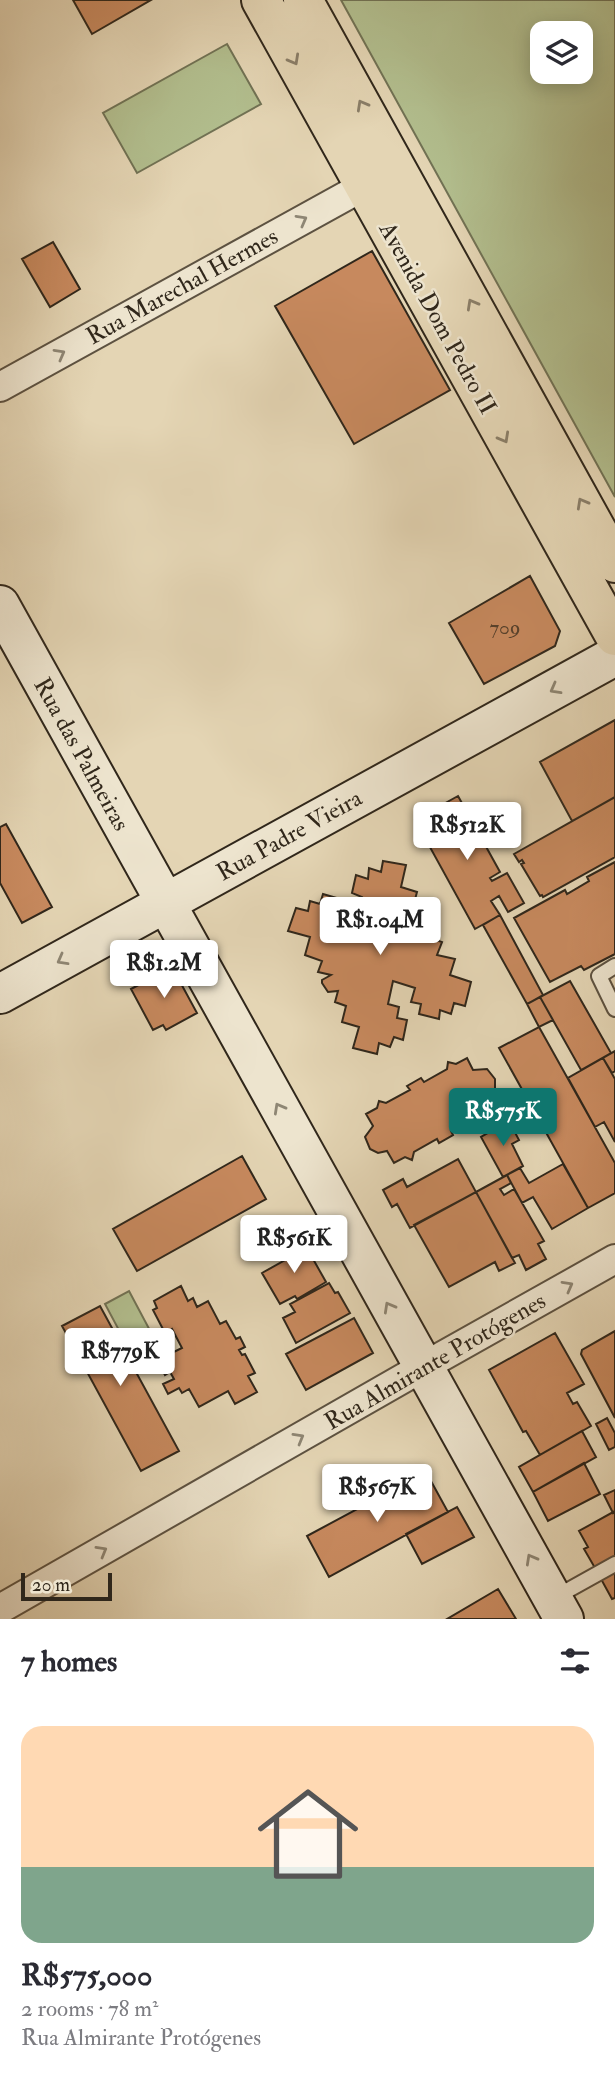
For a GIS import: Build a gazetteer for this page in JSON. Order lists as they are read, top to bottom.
{
  "streets": {
    "main road": ["Avenida Dom Pedro II", "Rua das Palmeiras", "Rua Padre Vieira"],
    "street": ["Rua Marechal Hermes", "Rua Almirante Protógenes"]
  },
  "crossings": [
    ["Rua Marechal Hermes", "Avenida Dom Pedro II"],
    ["Rua das Palmeiras", "Rua Padre Vieira"],
    ["Rua das Palmeiras", "Rua Almirante Protógenes"]
  ],
  "one_way": [
    "Rua Marechal Hermes",
    "Rua das Palmeiras",
    "Rua Padre Vieira",
    "Rua Almirante Protógenes"
  ],
  "house_numbers": ["709"],
  "scale_bar": "20 m",
  "page": {
    "price": [
      "R$512K",
      "R$1.04M",
      "R$1.2M",
      "R$575K",
      "R$561K",
      "R$779K",
      "R$567K"
    ],
    "scale": "20 m",
    "heading": "7 homes",
    "list": [
      {
        "name": "R$575,000",
        "note": "2 rooms · 78 m² · Rua Almirante Protógenes"
      }
    ]
  }
}
